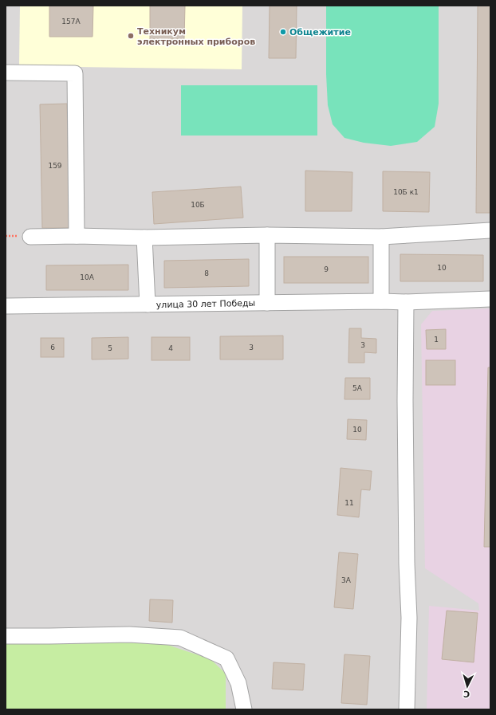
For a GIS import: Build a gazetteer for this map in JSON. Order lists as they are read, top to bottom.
{
  "streets": {
    "street": ["улица 30 лет Победы"]
  },
  "places": ["Общежитие", "Техникум электронных приборов"],
  "house_numbers": [
    "157А",
    "159",
    "10Б к1",
    "10Б",
    "10",
    "9",
    "8",
    "10А",
    "1",
    "3",
    "6",
    "3",
    "5",
    "4",
    "5А",
    "10",
    "11",
    "3А"
  ],
  "north": "bottom"
}
